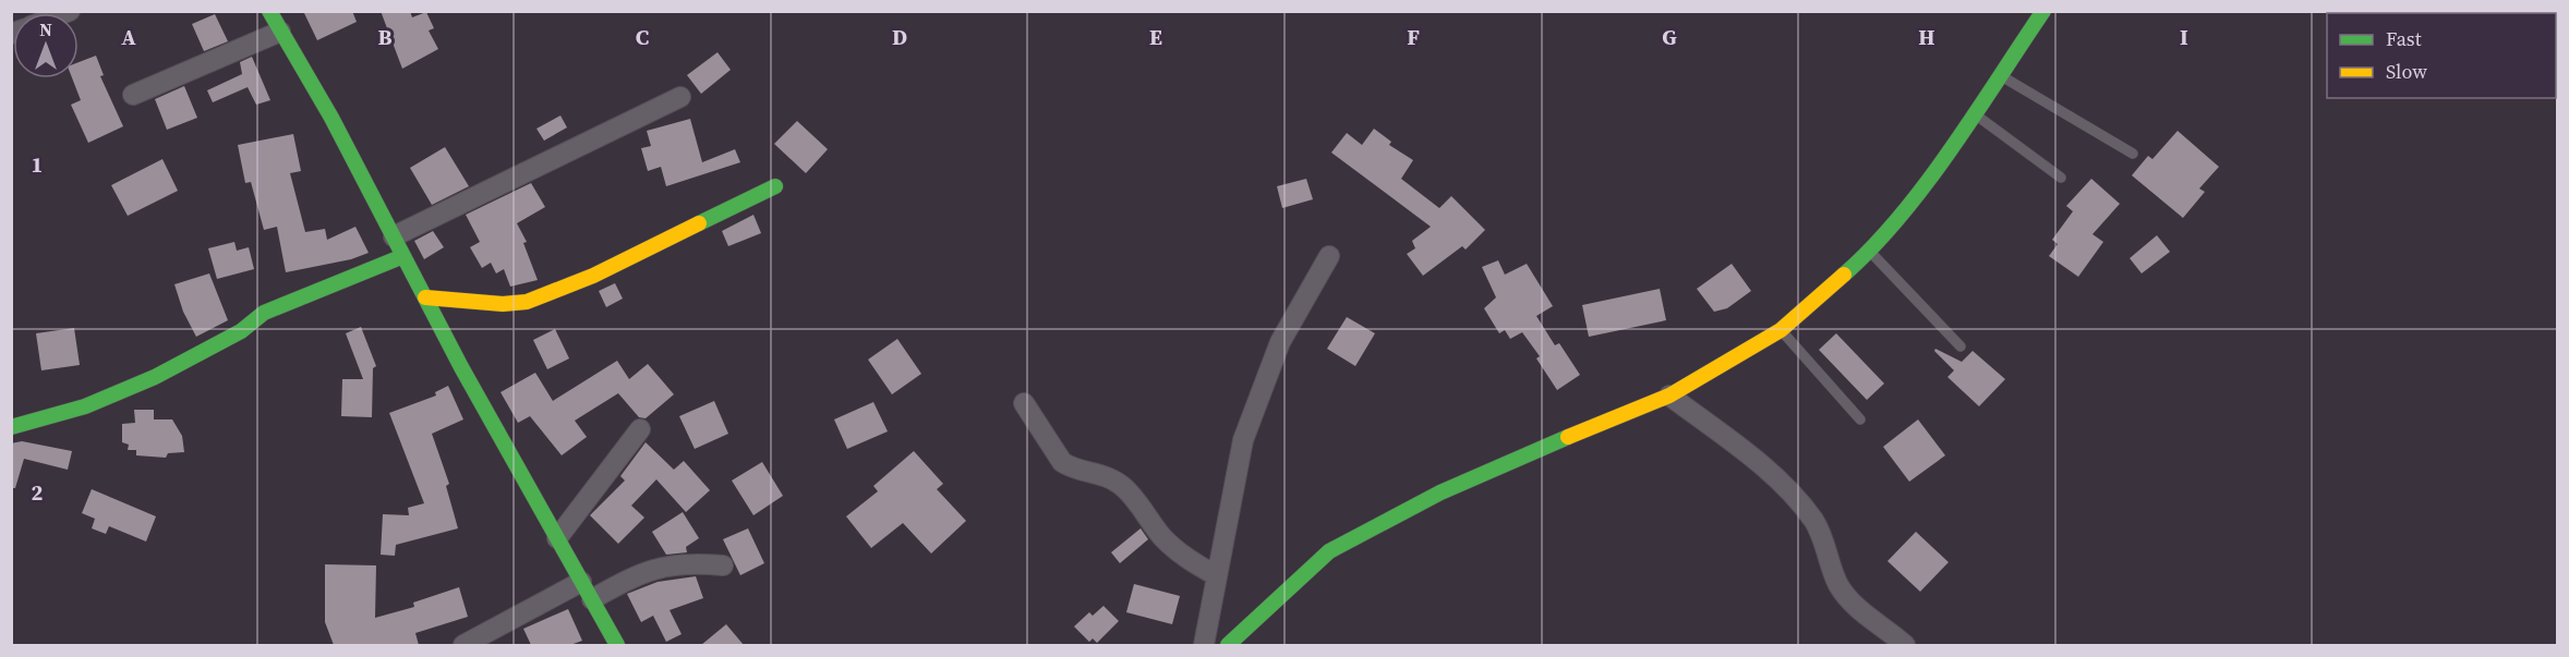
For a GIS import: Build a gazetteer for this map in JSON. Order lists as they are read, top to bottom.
{
  "legend": ["Fast", "Slow"],
  "north": "top",
  "grid": {
    "columns": [
      "A",
      "B",
      "C",
      "D",
      "E",
      "F",
      "G",
      "H",
      "I"
    ],
    "rows": ["1", "2"]
  }
}
